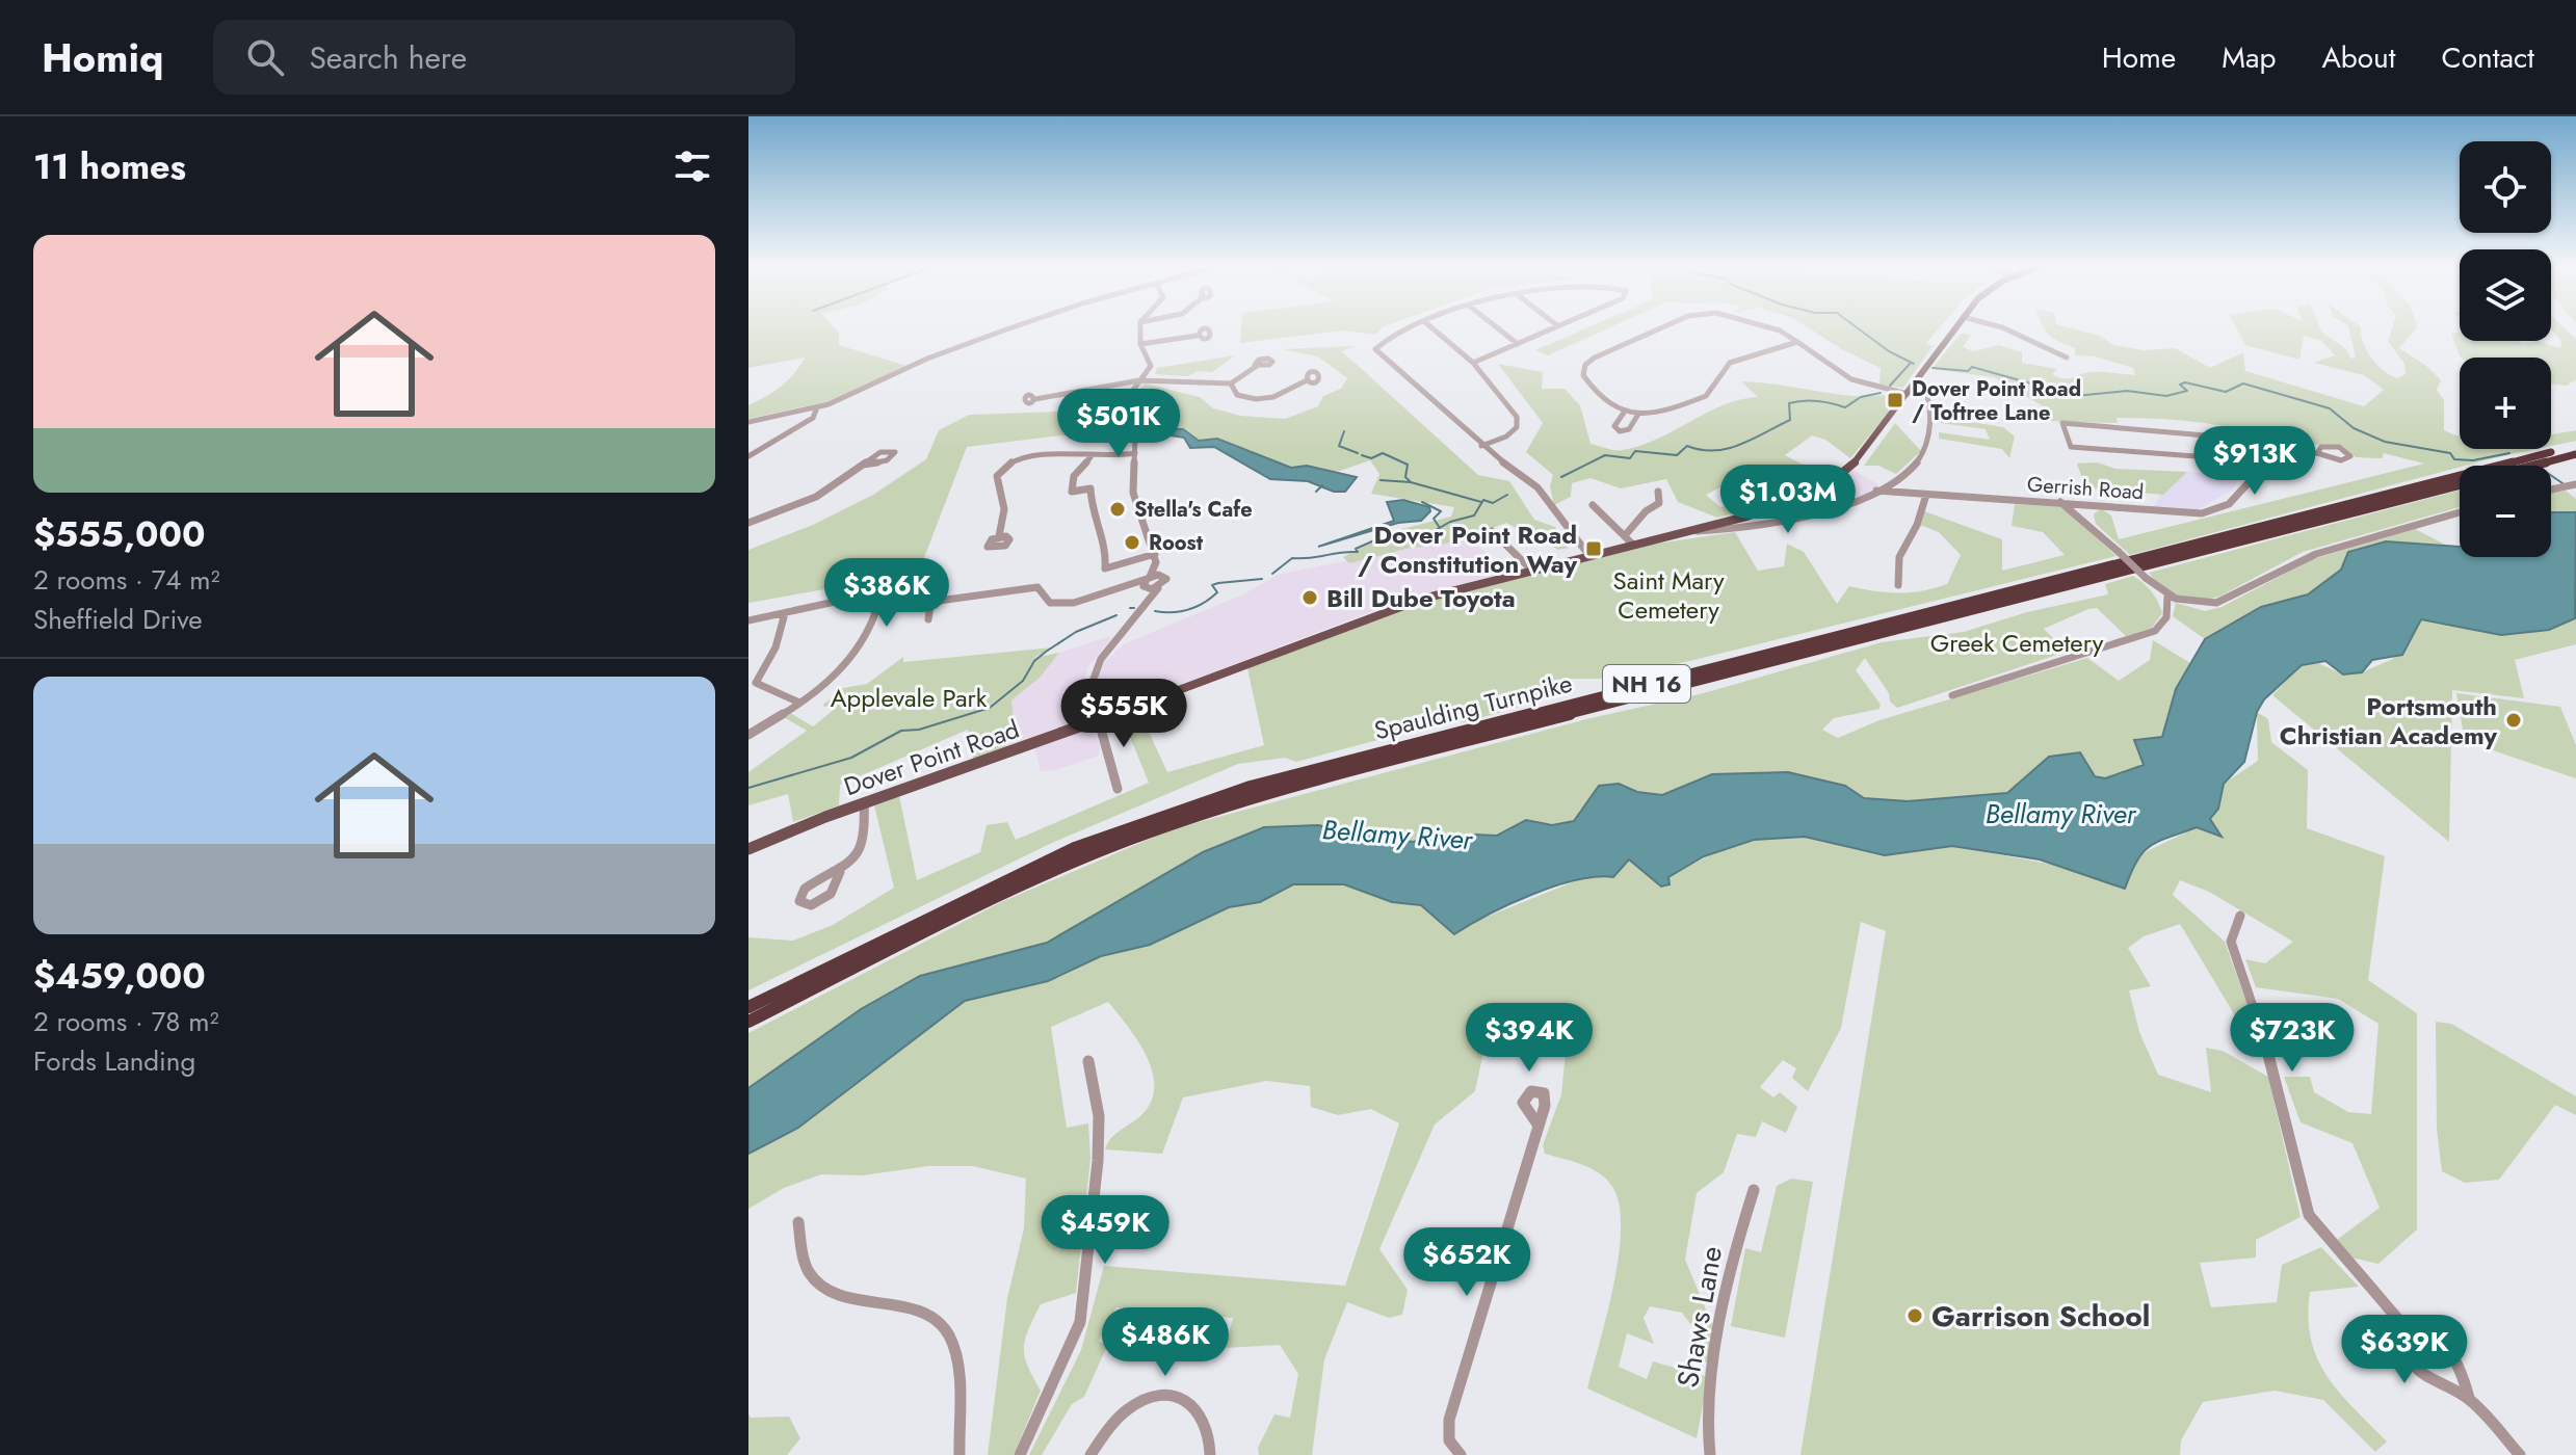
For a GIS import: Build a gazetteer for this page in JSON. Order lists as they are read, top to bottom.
{
  "streets": {
    "highway": ["NH 16", "Spaulding Turnpike"],
    "main road": ["Dover Point Road"],
    "street": ["Gerrish Road", "Shaws Lane"]
  },
  "water": ["Bellamy River"],
  "parks": ["Saint Mary Cemetery", "Greek Cemetery", "Applevale Park"],
  "places": {
    "transit": ["Dover Point Road / Toftree Lane", "Dover Point Road / Constitution Way"],
    "other": [
      "Stella's Cafe",
      "Roost",
      "Bill Dube Toyota",
      "Portsmouth Christian Academy",
      "Garrison School"
    ]
  },
  "page": {
    "header": "Homiq",
    "search": "Search here",
    "nav": [
      "Home",
      "Map",
      "About",
      "Contact"
    ],
    "heading": "11 homes",
    "map_buttons": ["+", "−"],
    "list": [
      {
        "name": "$555,000",
        "note": "2 rooms · 74 m² · Sheffield Drive"
      },
      {
        "name": "$459,000",
        "note": "2 rooms · 78 m² · Fords Landing"
      }
    ],
    "price": [
      "$501K",
      "$913K",
      "$1.03M",
      "$386K",
      "$555K",
      "$394K",
      "$723K",
      "$459K",
      "$652K",
      "$486K",
      "$639K"
    ]
  }
}
